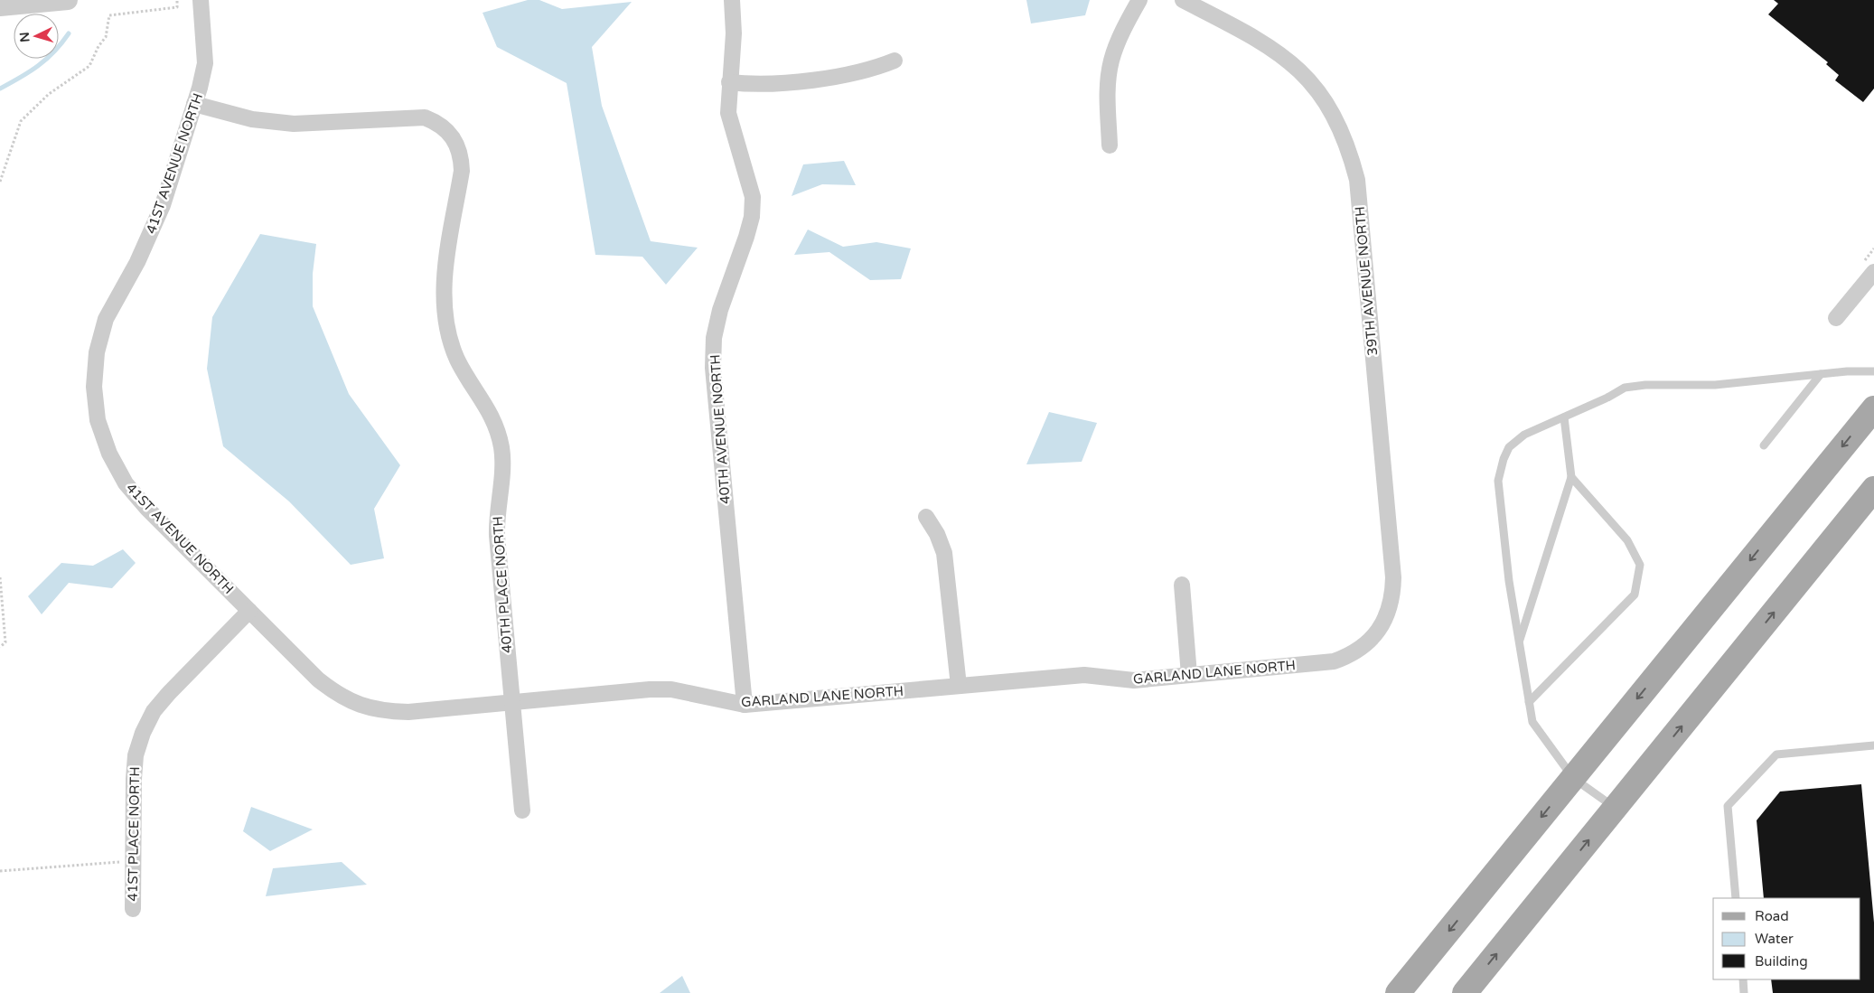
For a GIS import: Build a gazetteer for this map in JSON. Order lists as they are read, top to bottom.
{
  "streets": {
    "street": [
      "41ST AVENUE NORTH",
      "39TH AVENUE NORTH",
      "40TH AVENUE NORTH",
      "40TH PLACE NORTH",
      "GARLAND LANE NORTH",
      "41ST PLACE NORTH"
    ]
  },
  "crossings": [
    ["41ST AVENUE NORTH", "40TH PLACE NORTH"],
    ["41ST AVENUE NORTH", "GARLAND LANE NORTH"],
    ["41ST AVENUE NORTH", "41ST PLACE NORTH"],
    ["39TH AVENUE NORTH", "GARLAND LANE NORTH"],
    ["40TH AVENUE NORTH", "GARLAND LANE NORTH"],
    ["40TH PLACE NORTH", "GARLAND LANE NORTH"],
    ["GARLAND LANE NORTH", "41ST PLACE NORTH"]
  ],
  "legend": ["Road", "Water", "Building"],
  "north": "left"
}
